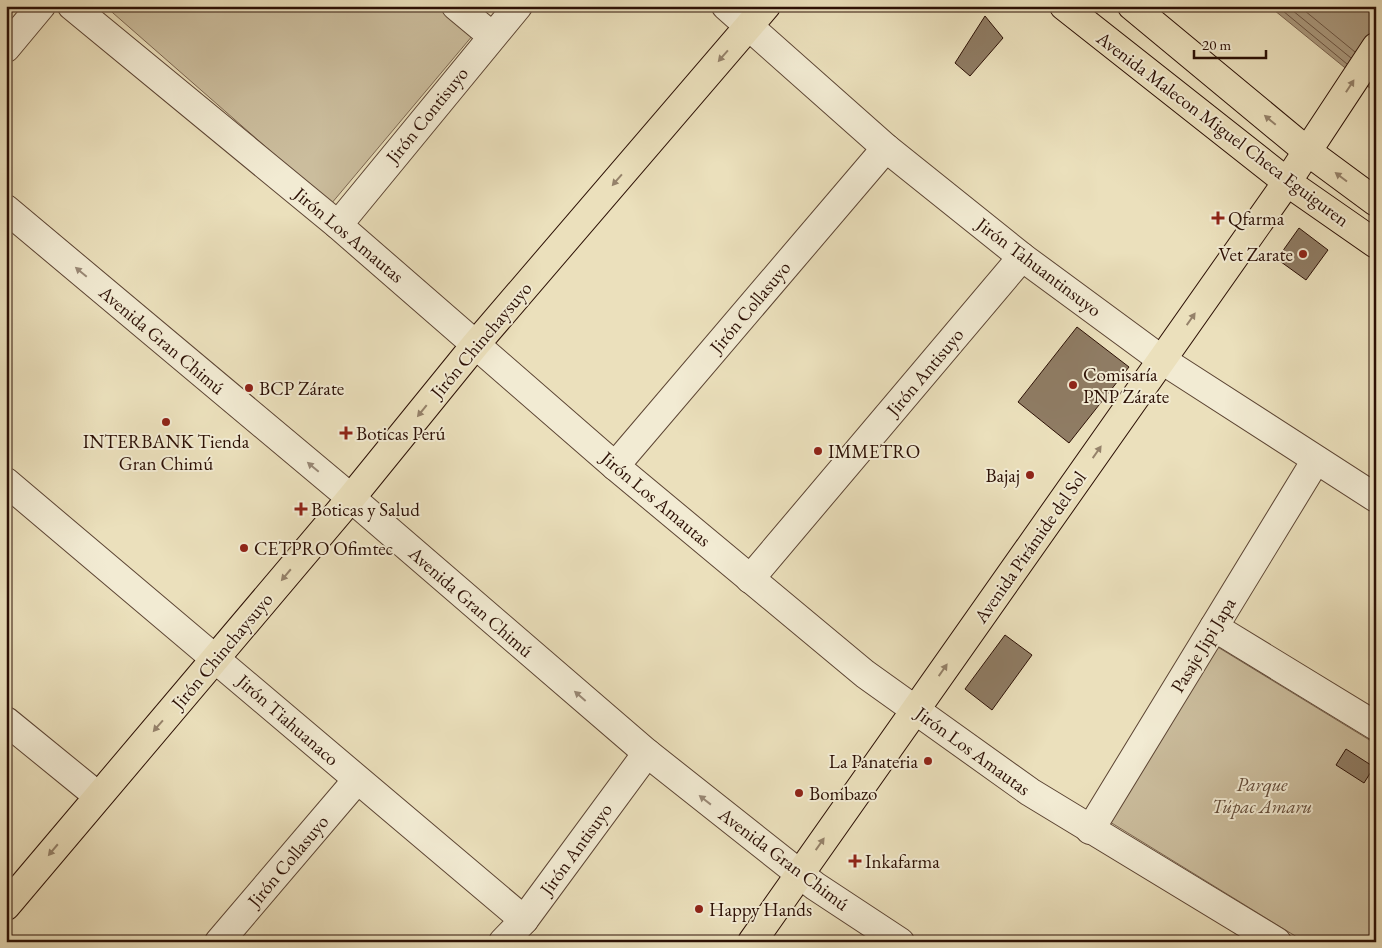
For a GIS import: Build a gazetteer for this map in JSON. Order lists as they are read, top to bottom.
{
  "streets": {
    "main road": ["Avenida Malecon Miguel Checa Eguiguren", "Jirón Chinchaysuyo", "Avenida Pirámide del Sol"],
    "street": [
      "Jirón Contisuyo",
      "Jirón Los Amautas",
      "Jirón Tahuantinsuyo",
      "Jirón Collasuyo",
      "Avenida Gran Chimú",
      "Jirón Antisuyo",
      "Pasaje Jipi Japa",
      "Jirón Tiahuanaco"
    ]
  },
  "crossings": [
    ["Jirón Contisuyo", "Jirón Los Amautas"],
    ["Avenida Malecon Miguel Checa Eguiguren", "Avenida Pirámide del Sol"],
    ["Jirón Los Amautas", "Jirón Collasuyo"],
    ["Jirón Los Amautas", "Jirón Chinchaysuyo"],
    ["Jirón Los Amautas", "Jirón Antisuyo"],
    ["Jirón Los Amautas", "Avenida Pirámide del Sol"],
    ["Jirón Los Amautas", "Pasaje Jipi Japa"],
    ["Jirón Tahuantinsuyo", "Jirón Collasuyo"],
    ["Jirón Tahuantinsuyo", "Jirón Chinchaysuyo"],
    ["Jirón Tahuantinsuyo", "Jirón Antisuyo"],
    ["Jirón Tahuantinsuyo", "Avenida Pirámide del Sol"],
    ["Jirón Tahuantinsuyo", "Pasaje Jipi Japa"],
    ["Jirón Collasuyo", "Jirón Tiahuanaco"],
    ["Avenida Gran Chimú", "Jirón Chinchaysuyo"],
    ["Avenida Gran Chimú", "Jirón Antisuyo"],
    ["Avenida Gran Chimú", "Avenida Pirámide del Sol"],
    ["Jirón Chinchaysuyo", "Jirón Tiahuanaco"],
    ["Jirón Antisuyo", "Jirón Tiahuanaco"]
  ],
  "one_way": ["Avenida Gran Chimú", "Jirón Chinchaysuyo", "Avenida Pirámide del Sol"],
  "parks": ["Parque Túpac Amaru"],
  "places": {
    "health": [
      "Qfarma",
      "Boticas Perú",
      "Boticas y Salud",
      "Inkafarma"
    ],
    "other": [
      "Vet Zarate",
      "Comisaría PNP Zárate",
      "BCP Zárate",
      "INTERBANK Tienda Gran Chimú",
      "IMMETRO",
      "Bajaj",
      "CETPRO Ofimtec",
      "La Panateria",
      "Bombazo",
      "Happy Hands"
    ]
  },
  "scale_bar": "20 m"
}
